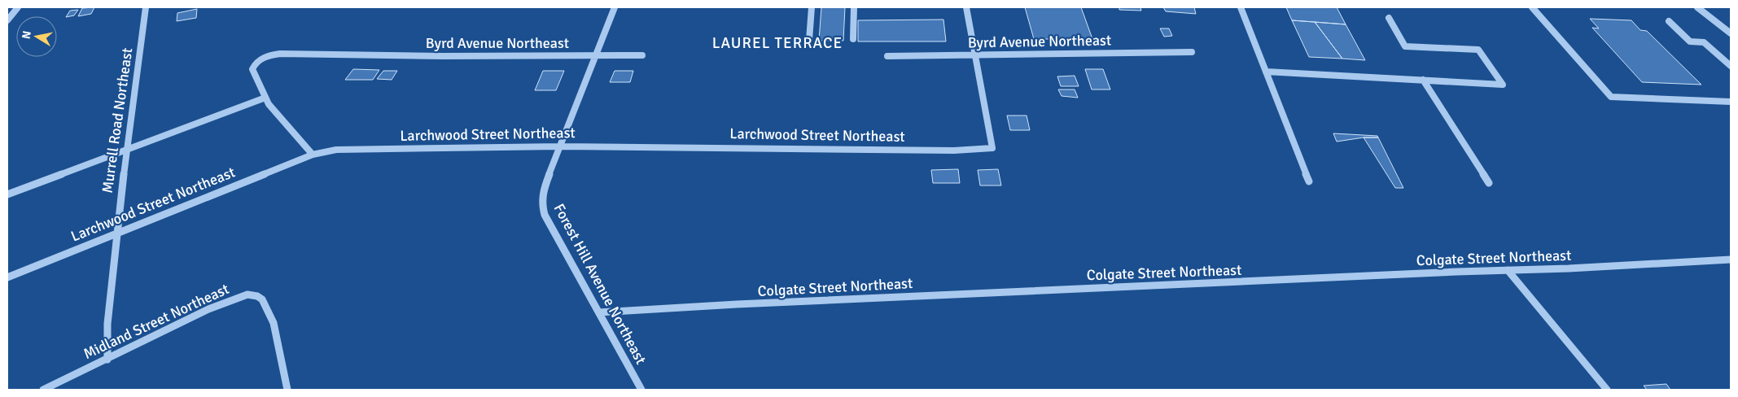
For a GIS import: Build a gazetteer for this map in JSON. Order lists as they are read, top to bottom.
{
  "streets": {
    "street": [
      "Byrd Avenue Northeast",
      "Murrell Road Northeast",
      "Larchwood Street Northeast",
      "Colgate Street Northeast",
      "Forest Hill Avenue Northeast",
      "Midland Street Northeast"
    ]
  },
  "crossings": [
    ["Byrd Avenue Northeast", "Larchwood Street Northeast"],
    ["Byrd Avenue Northeast", "Forest Hill Avenue Northeast"],
    ["Murrell Road Northeast", "Larchwood Street Northeast"],
    ["Murrell Road Northeast", "Midland Street Northeast"],
    ["Larchwood Street Northeast", "Forest Hill Avenue Northeast"],
    ["Colgate Street Northeast", "Forest Hill Avenue Northeast"]
  ],
  "districts": ["LAUREL TERRACE"],
  "north": "left"
}
